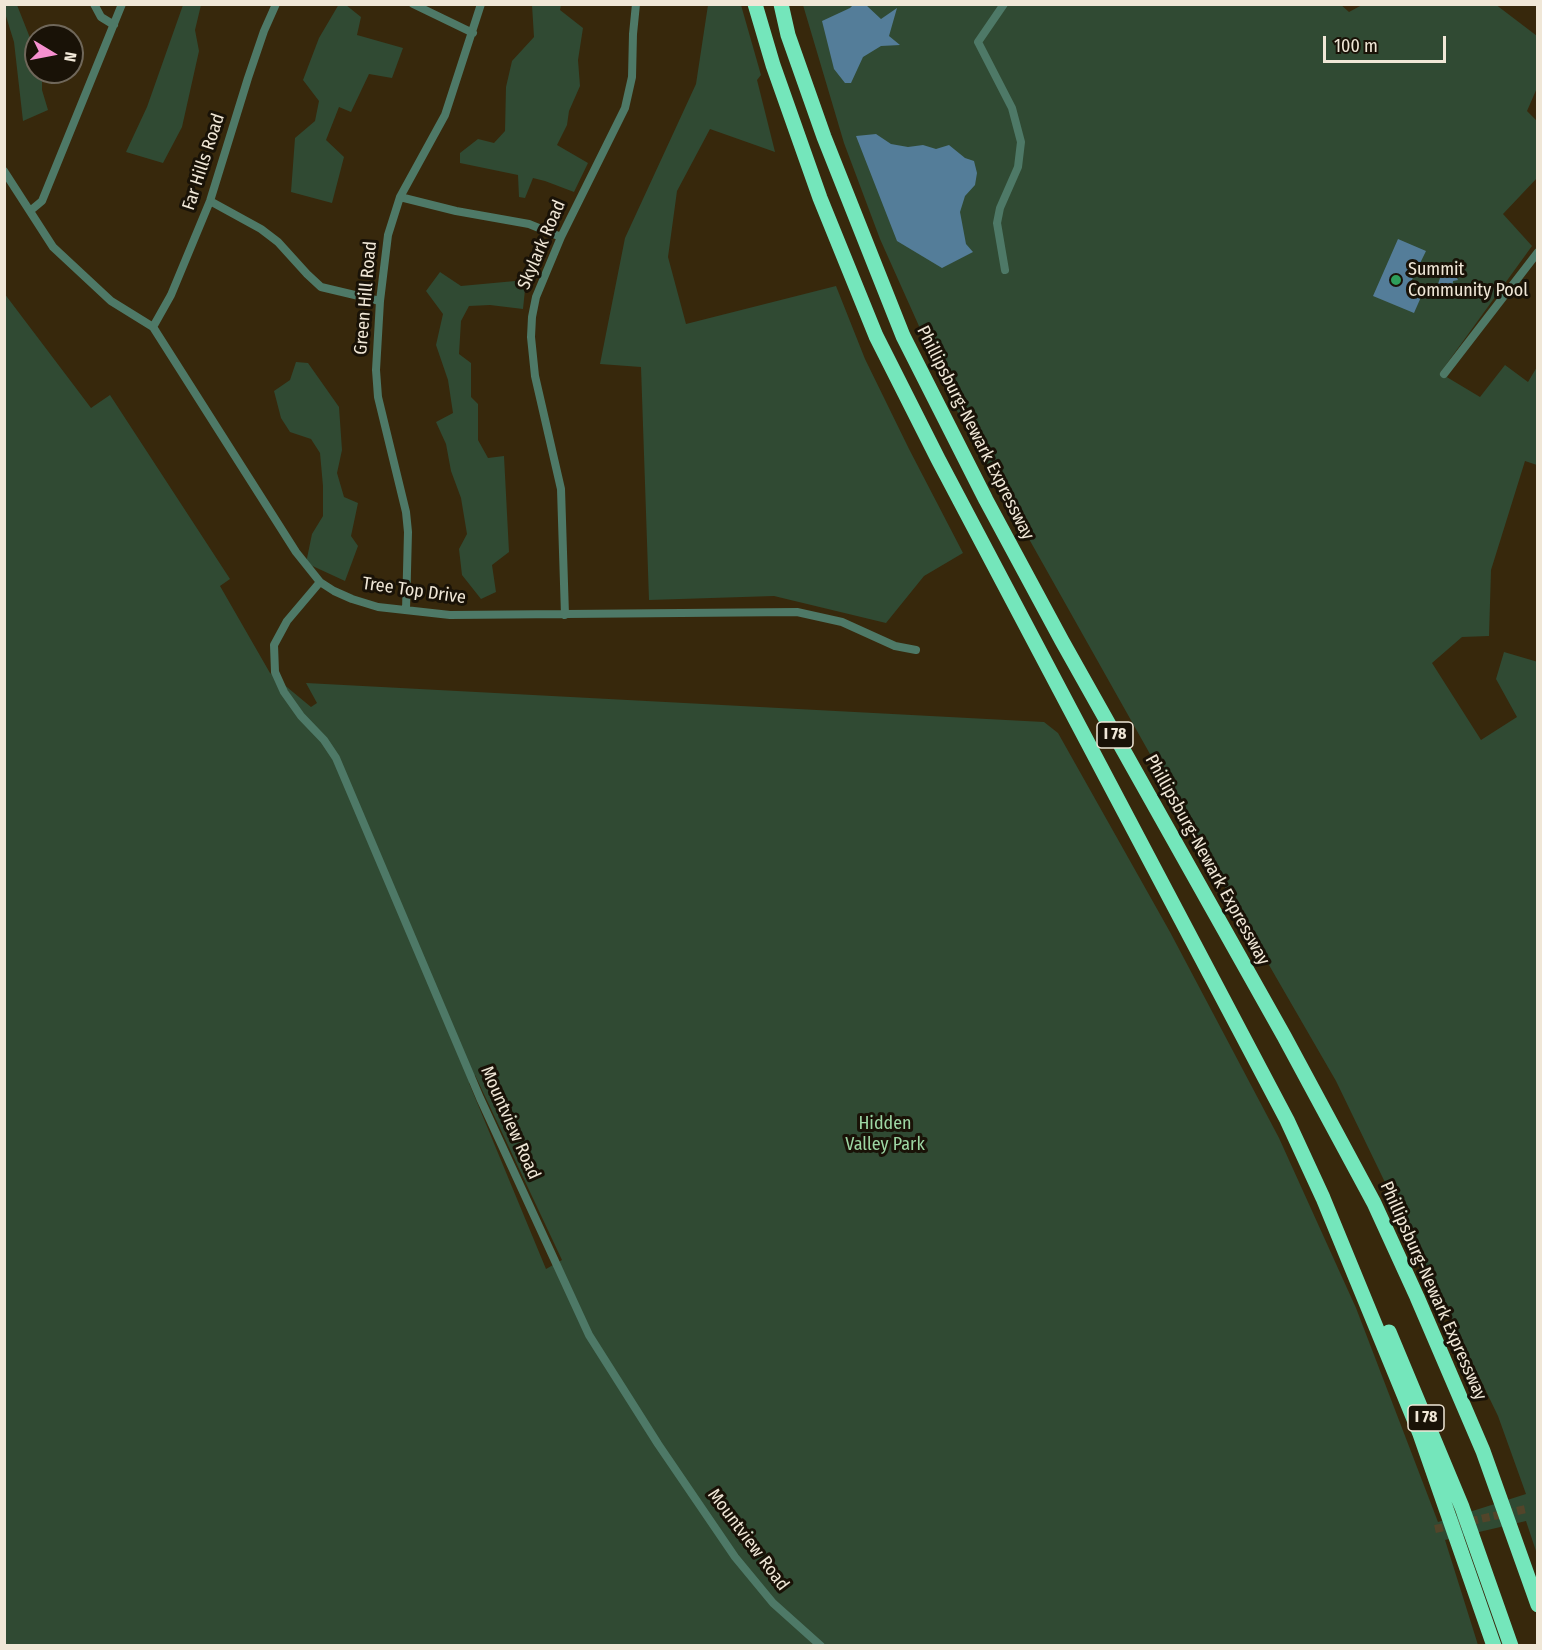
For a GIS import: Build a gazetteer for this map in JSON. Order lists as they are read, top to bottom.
{
  "streets": {
    "highway": ["Phillipsburg-Newark Expressway", "I 78"],
    "street": [
      "Far Hills Road",
      "Skylark Road",
      "Green Hill Road",
      "Tree Top Drive",
      "Mountview Road"
    ]
  },
  "crossings": [
    ["Far Hills Road", "Tree Top Drive"],
    ["Skylark Road", "Tree Top Drive"],
    ["Green Hill Road", "Tree Top Drive"],
    ["Tree Top Drive", "Mountview Road"]
  ],
  "parks": ["Hidden Valley Park"],
  "places": ["Summit Community Pool"],
  "scale_bar": "100 m",
  "north": "right"
}
